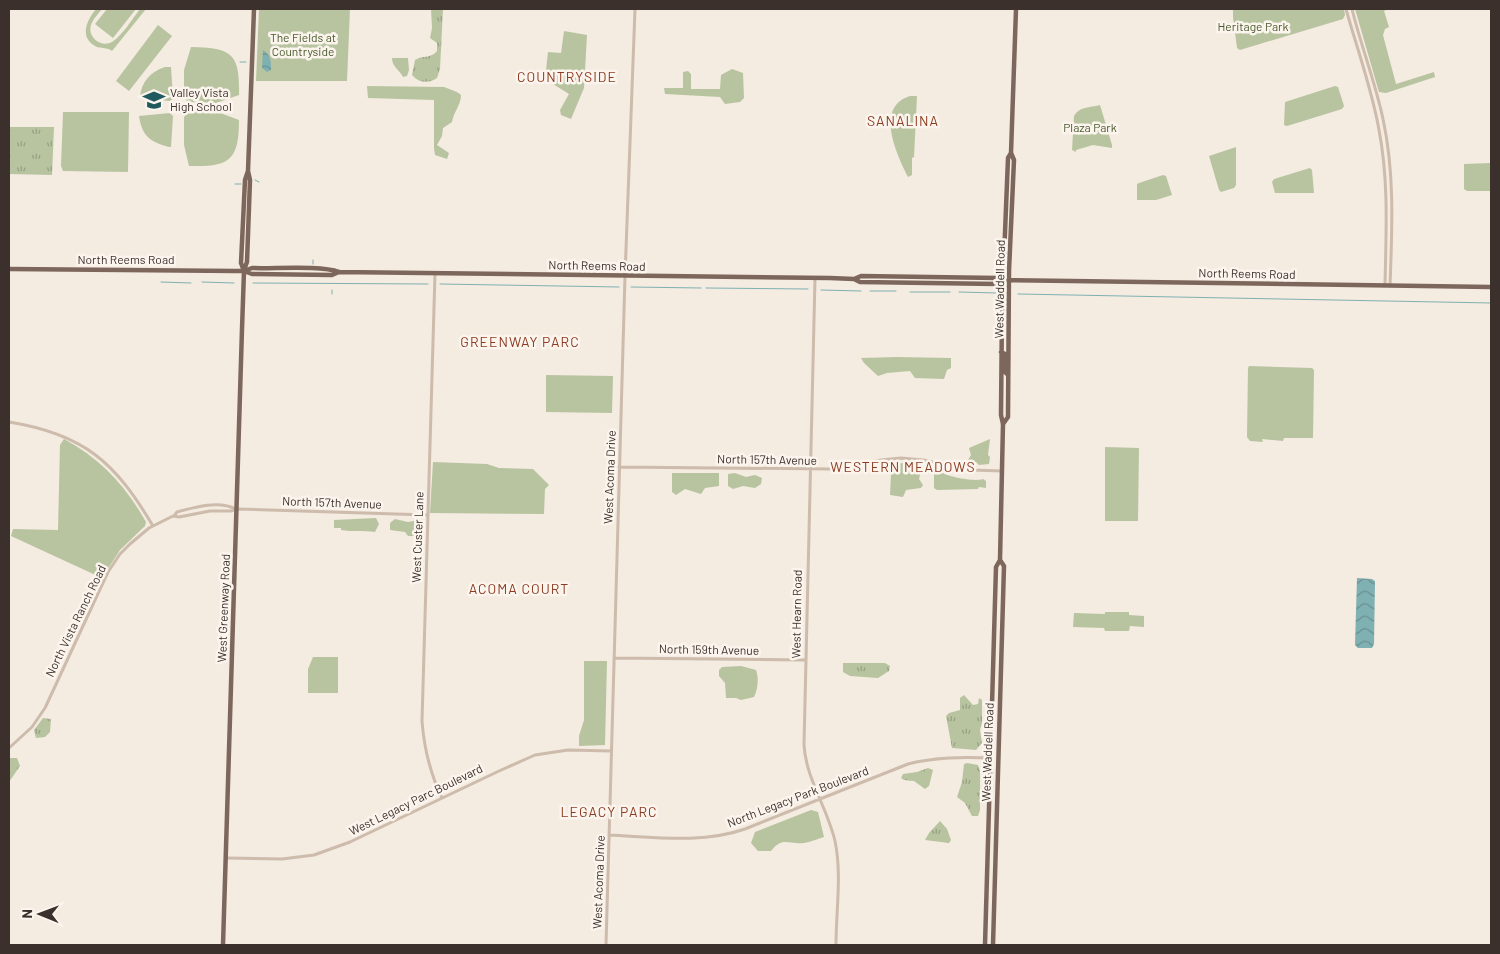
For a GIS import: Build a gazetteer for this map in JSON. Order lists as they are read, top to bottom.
{
  "streets": {
    "main road": ["North Reems Road", "West Waddell Road", "West Greenway Road"],
    "street": [
      "North 157th Avenue",
      "West Acoma Drive",
      "West Custer Lane",
      "West Hearn Road",
      "North Vista Ranch Road",
      "North 159th Avenue",
      "North Legacy Park Boulevard",
      "West Legacy Parc Boulevard"
    ]
  },
  "crossings": [
    ["North Reems Road", "West Waddell Road"],
    ["North Reems Road", "West Acoma Drive"],
    ["North Reems Road", "West Custer Lane"],
    ["North Reems Road", "West Greenway Road"],
    ["North Reems Road", "West Hearn Road"],
    ["West Waddell Road", "North 157th Avenue"],
    ["West Waddell Road", "North Legacy Park Boulevard"],
    ["North 157th Avenue", "West Acoma Drive"],
    ["North 157th Avenue", "West Custer Lane"],
    ["North 157th Avenue", "West Greenway Road"],
    ["North 157th Avenue", "West Hearn Road"],
    ["North 157th Avenue", "North Vista Ranch Road"],
    ["West Acoma Drive", "North 159th Avenue"],
    ["West Acoma Drive", "North Legacy Park Boulevard"],
    ["West Acoma Drive", "West Legacy Parc Boulevard"],
    ["West Custer Lane", "West Legacy Parc Boulevard"],
    ["West Greenway Road", "North Vista Ranch Road"],
    ["West Greenway Road", "West Legacy Parc Boulevard"],
    ["West Hearn Road", "North 159th Avenue"],
    ["West Hearn Road", "North Legacy Park Boulevard"]
  ],
  "districts": [
    "COUNTRYSIDE",
    "SANALINA",
    "GREENWAY PARC",
    "WESTERN MEADOWS",
    "ACOMA COURT",
    "LEGACY PARC"
  ],
  "parks": ["Heritage Park", "The Fields at Countryside", "Plaza Park"],
  "places": {
    "school or university": ["Valley Vista High School"]
  },
  "north": "left"
}
